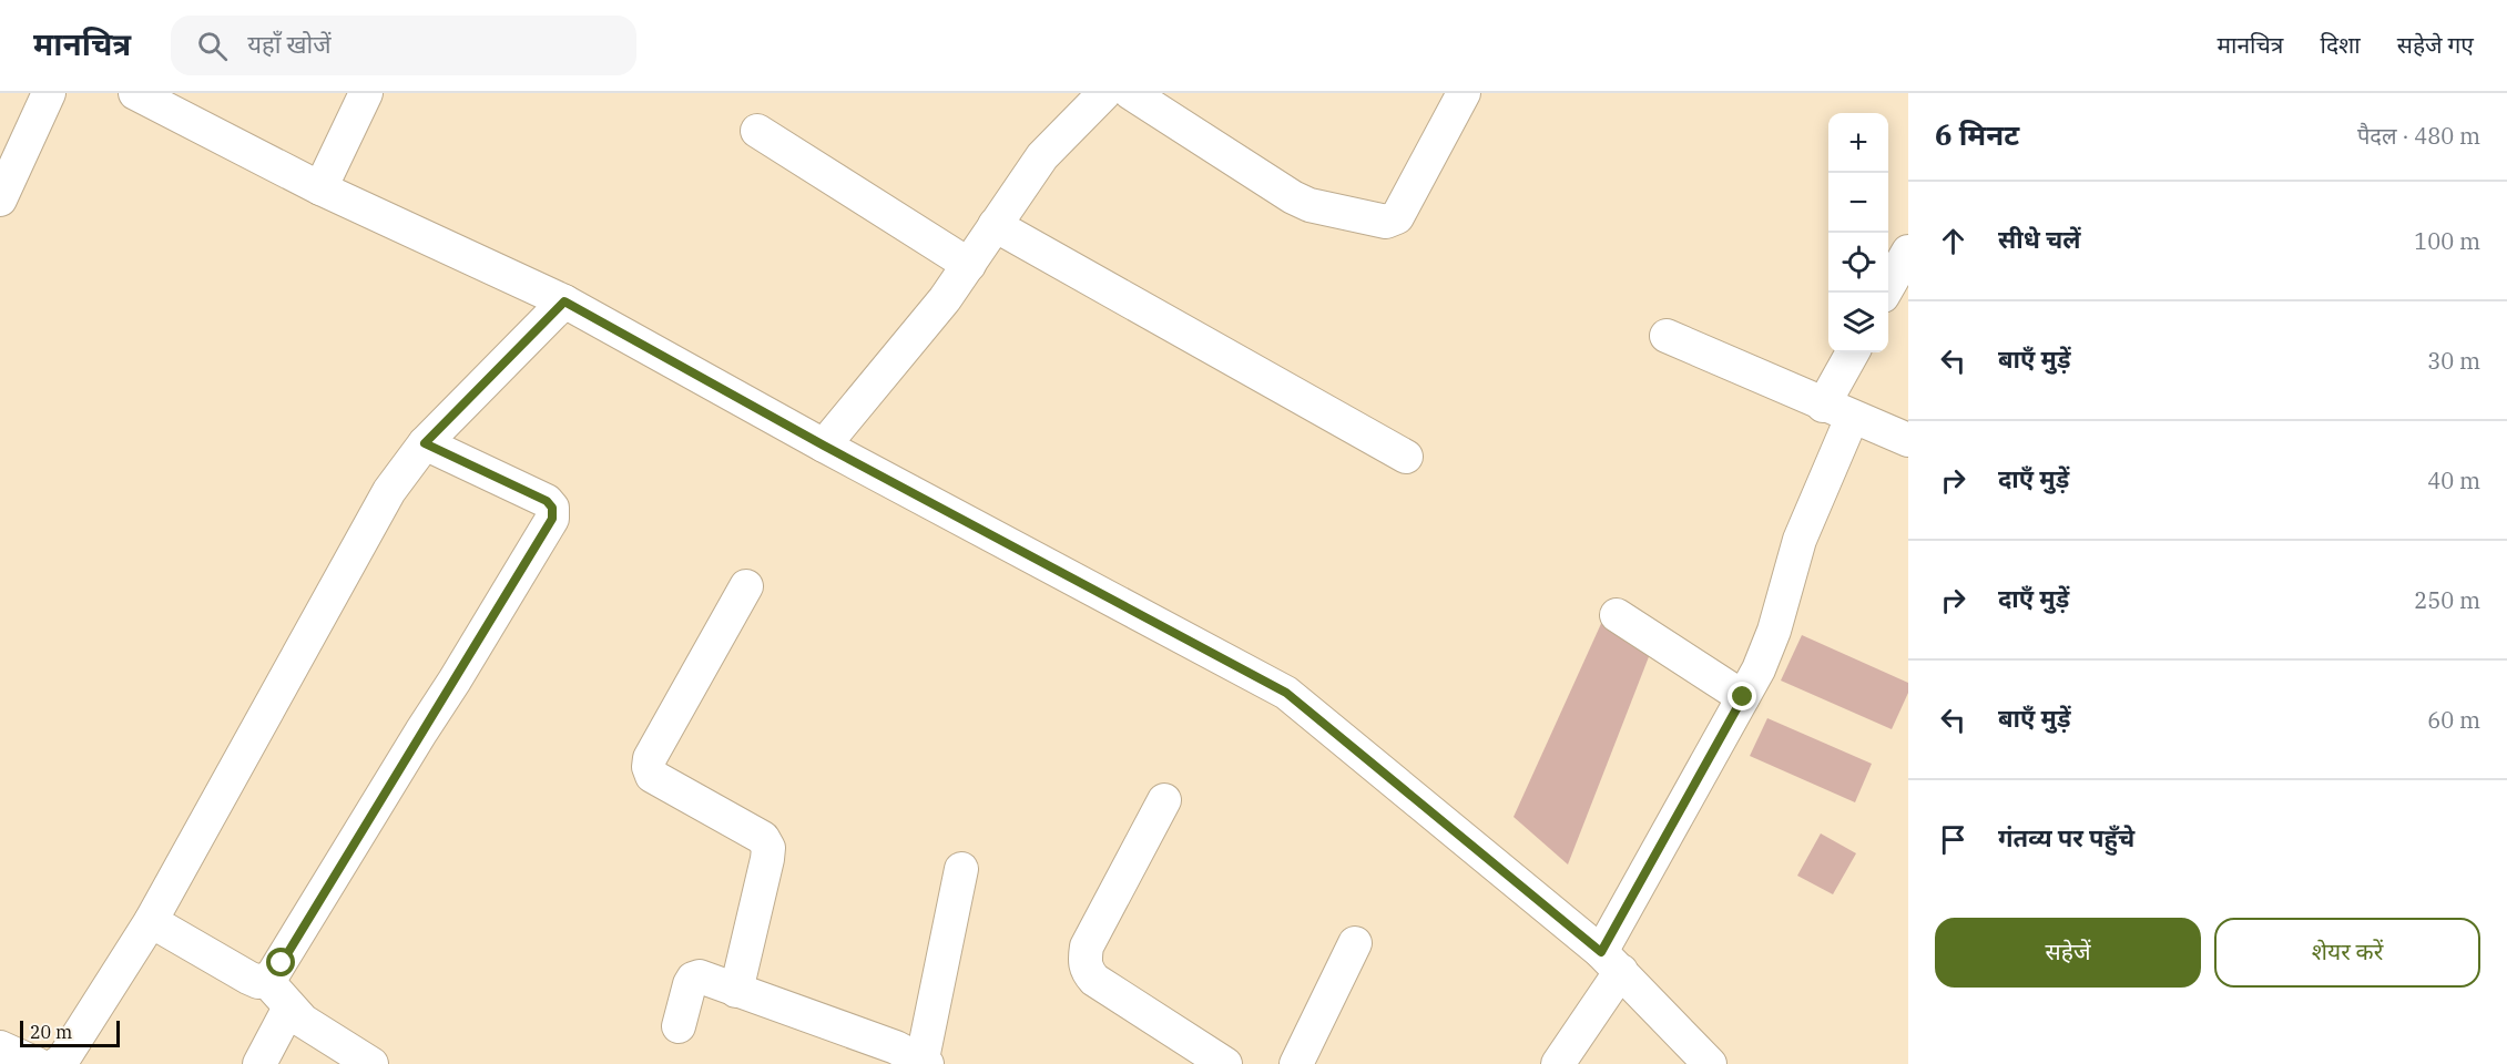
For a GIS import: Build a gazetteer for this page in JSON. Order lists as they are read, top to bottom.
{
  "scale_bar": "20 m",
  "page": {
    "header": "मानचित्र",
    "search": "यहाँ खोजें",
    "nav": ["मानचित्र", "दिशा", "सहेजे गए"],
    "heading": ["6 मिनट", "पैदल · 480 m"],
    "map_buttons": ["+", "−"],
    "list": [
      ["सीधे चलें", "100 m"],
      ["बाएँ मुड़ें", "30 m"],
      ["दाएँ मुड़ें", "40 m"],
      ["दाएँ मुड़ें", "250 m"],
      ["बाएँ मुड़ें", "60 m"],
      "गंतव्य पर पहुँचे"
    ],
    "buttons": ["सहेजें", "शेयर करें"],
    "scale": "20 m"
  }
}
